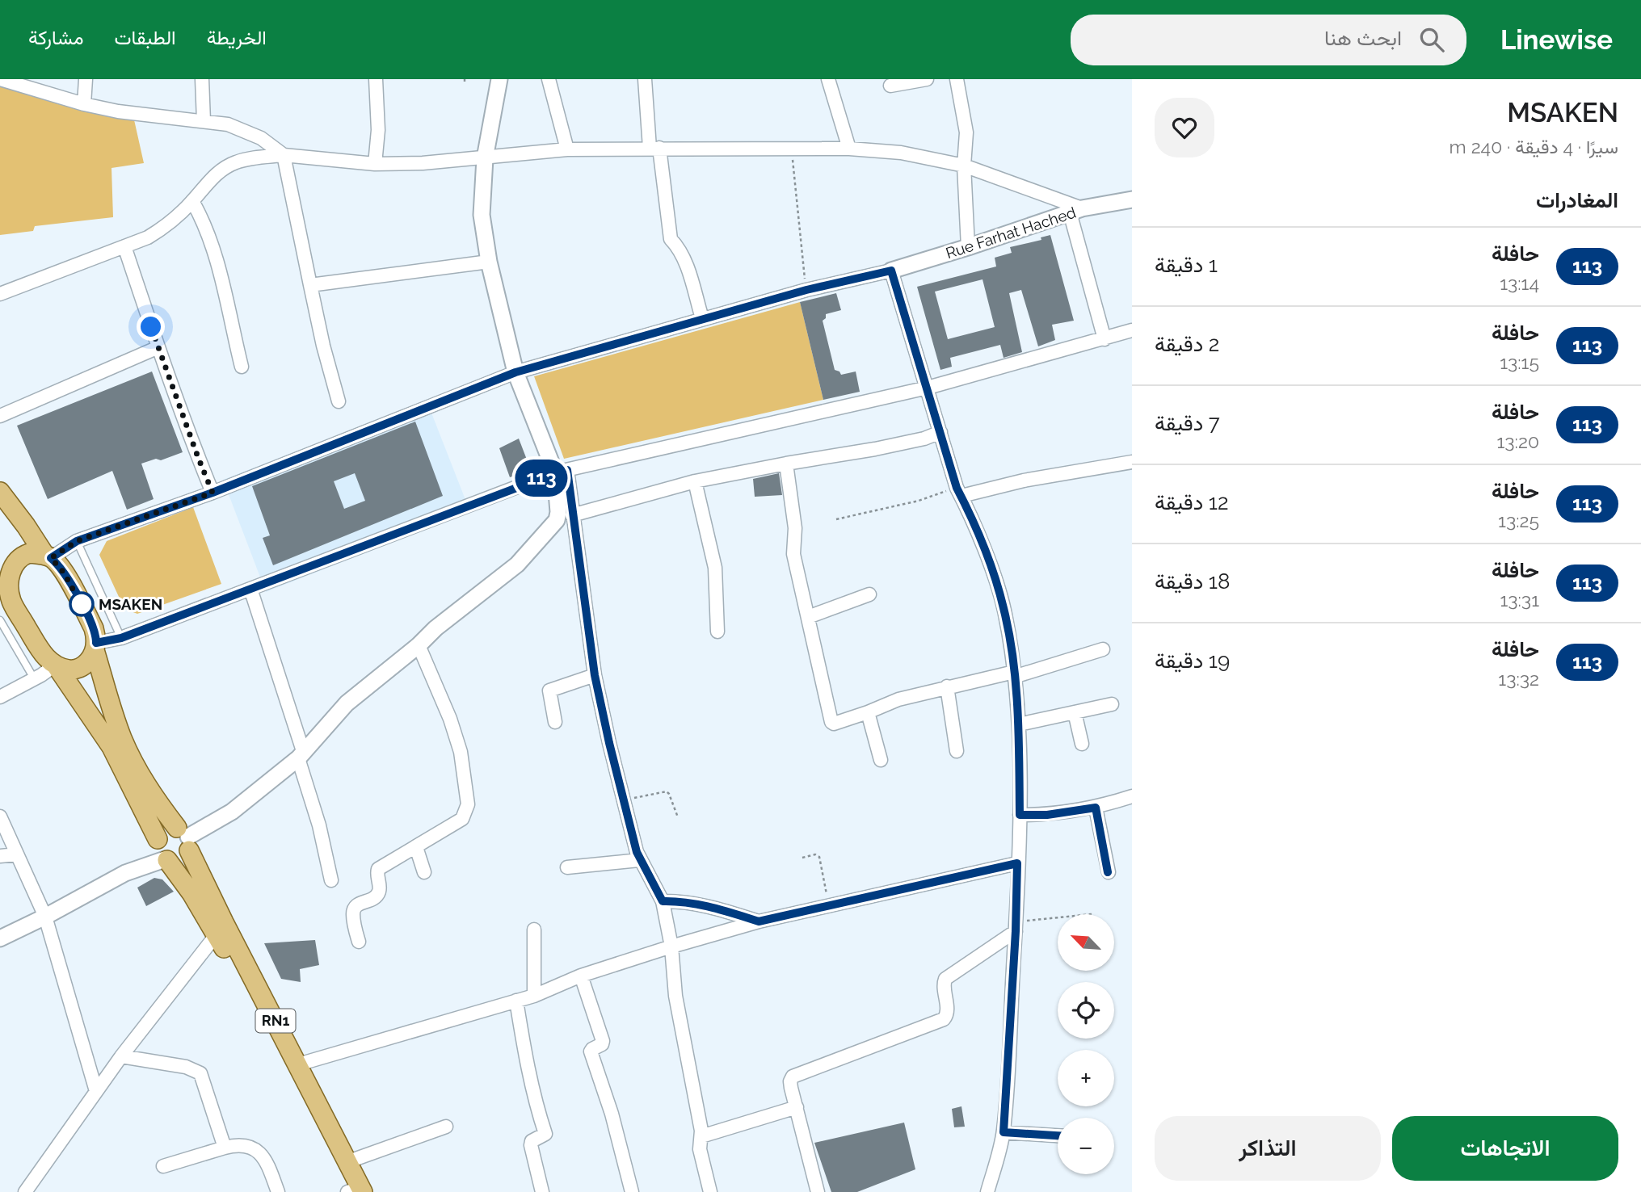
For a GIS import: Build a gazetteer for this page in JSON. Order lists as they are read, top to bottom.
{
  "streets": {
    "main road": ["RN1"],
    "street": ["Rue Farhat Hached"]
  },
  "places": ["MSAKEN"],
  "lines": ["bus line 113"],
  "north": "top left",
  "page": {
    "header": "Linewise",
    "search": "ابحث هنا",
    "nav": ["الخريطة", "الطبقات", "مشاركة"],
    "heading": [
      ["MSAKEN", "سيرًا · 4 دقيقة · 240 m"],
      "المغادرات"
    ],
    "on_map": "113",
    "list": [
      {
        "mark": "113",
        "name": "حافلة",
        "note": "13:14",
        "value": "1 دقيقة"
      },
      {
        "mark": "113",
        "name": "حافلة",
        "note": "13:15",
        "value": "2 دقيقة"
      },
      {
        "mark": "113",
        "name": "حافلة",
        "note": "13:20",
        "value": "7 دقيقة"
      },
      {
        "mark": "113",
        "name": "حافلة",
        "note": "13:25",
        "value": "12 دقيقة"
      },
      {
        "mark": "113",
        "name": "حافلة",
        "note": "13:31",
        "value": "18 دقيقة"
      },
      {
        "mark": "113",
        "name": "حافلة",
        "note": "13:32",
        "value": "19 دقيقة"
      }
    ],
    "map_buttons": ["+", "−"],
    "buttons": ["الاتجاهات", "التذاكر"]
  }
}
